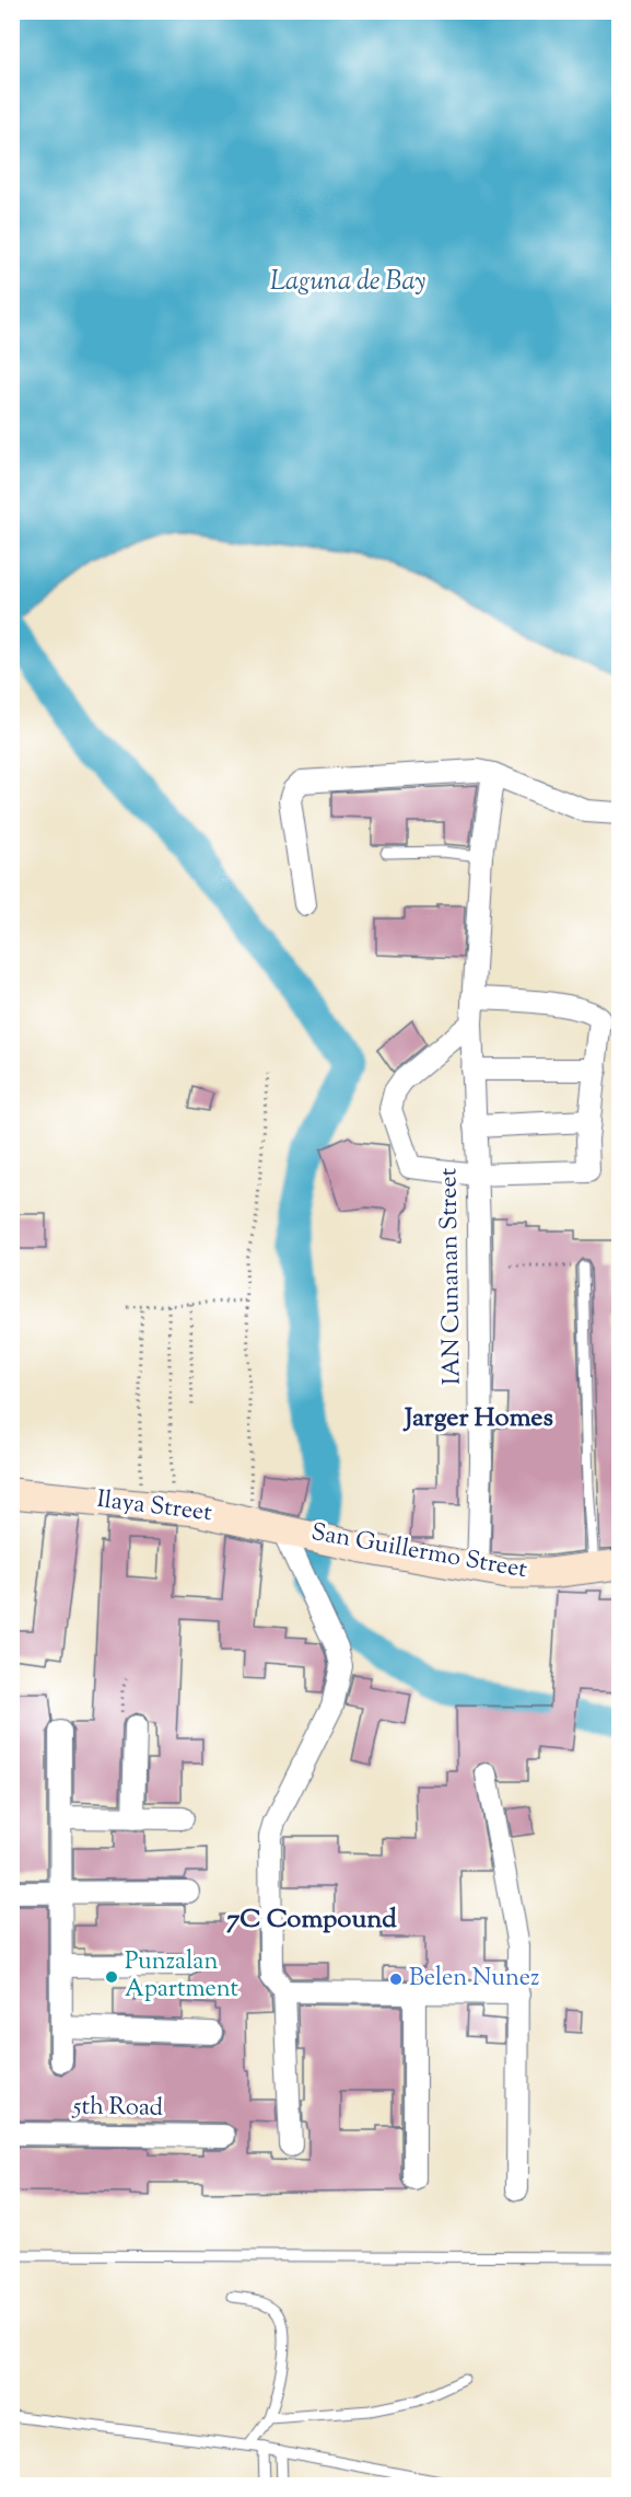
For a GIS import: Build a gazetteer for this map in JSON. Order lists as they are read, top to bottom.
{
  "streets": {
    "main road": ["Ilaya Street", "San Guillermo Street"],
    "street": ["IAN Cunanan Street", "5th Road"]
  },
  "crossings": [
    ["IAN Cunanan Street", "San Guillermo Street"],
    ["Ilaya Street", "San Guillermo Street"]
  ],
  "districts": ["Jarger Homes", "7C Compound"],
  "water": ["Laguna de Bay"],
  "places": ["Punzalan Apartment", "Belen Nunez"]
}
